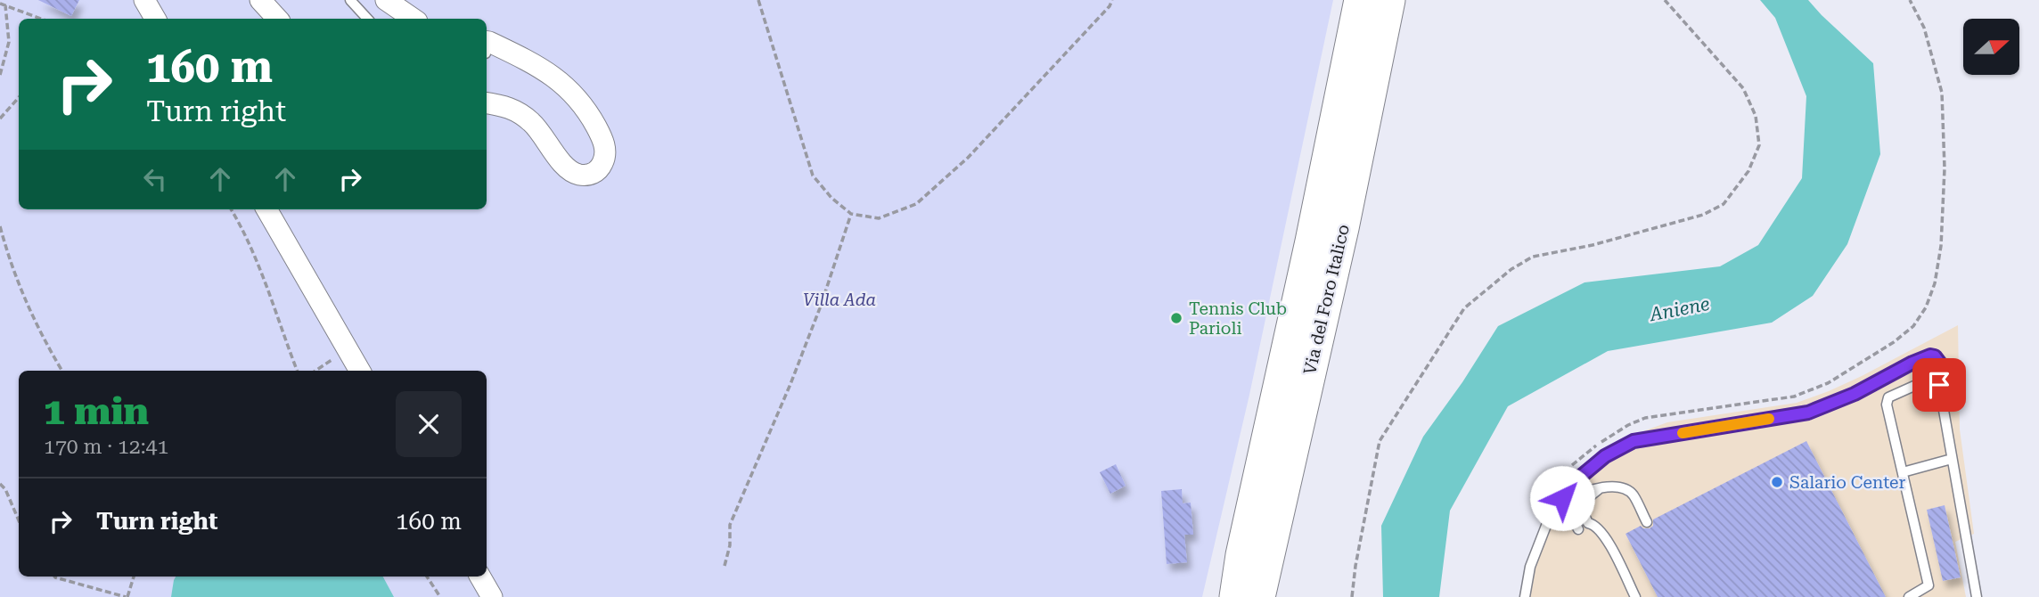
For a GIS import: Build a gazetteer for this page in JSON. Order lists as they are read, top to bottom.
{
  "streets": {
    "highway": ["Via del Foro Italico"]
  },
  "water": ["Aniene"],
  "parks": ["Villa Ada"],
  "places": ["Tennis Club Parioli", "Salario Center"],
  "north": "right",
  "page": {
    "turn": ["160 m", "Turn right"],
    "heading": ["1 min", "170 m · 12:41"],
    "list": [
      {
        "name": "Turn right",
        "value": "160 m"
      }
    ]
  }
}
